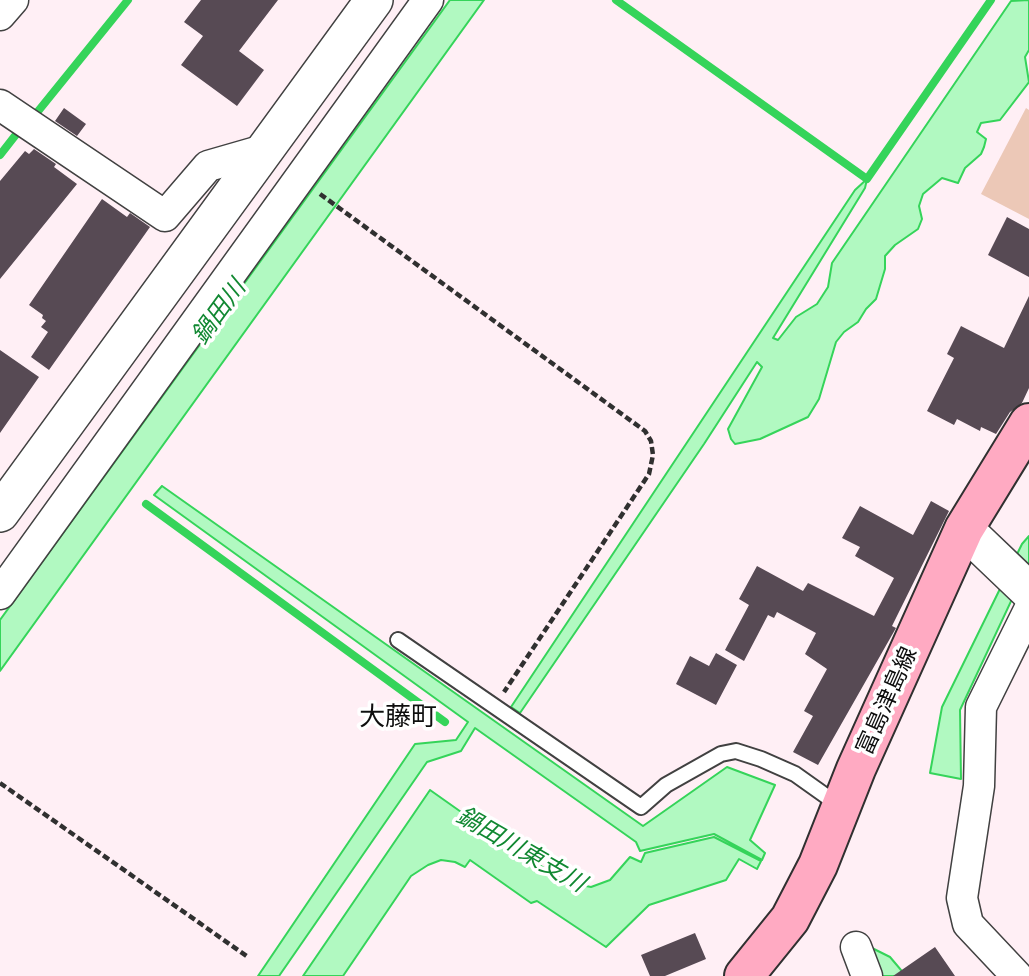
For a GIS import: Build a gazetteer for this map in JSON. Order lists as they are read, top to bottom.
{
  "streets": {
    "main road": ["富島津島線"]
  },
  "districts": ["大藤町"],
  "water": ["鍋田川", "鍋田川東支川"]
}
